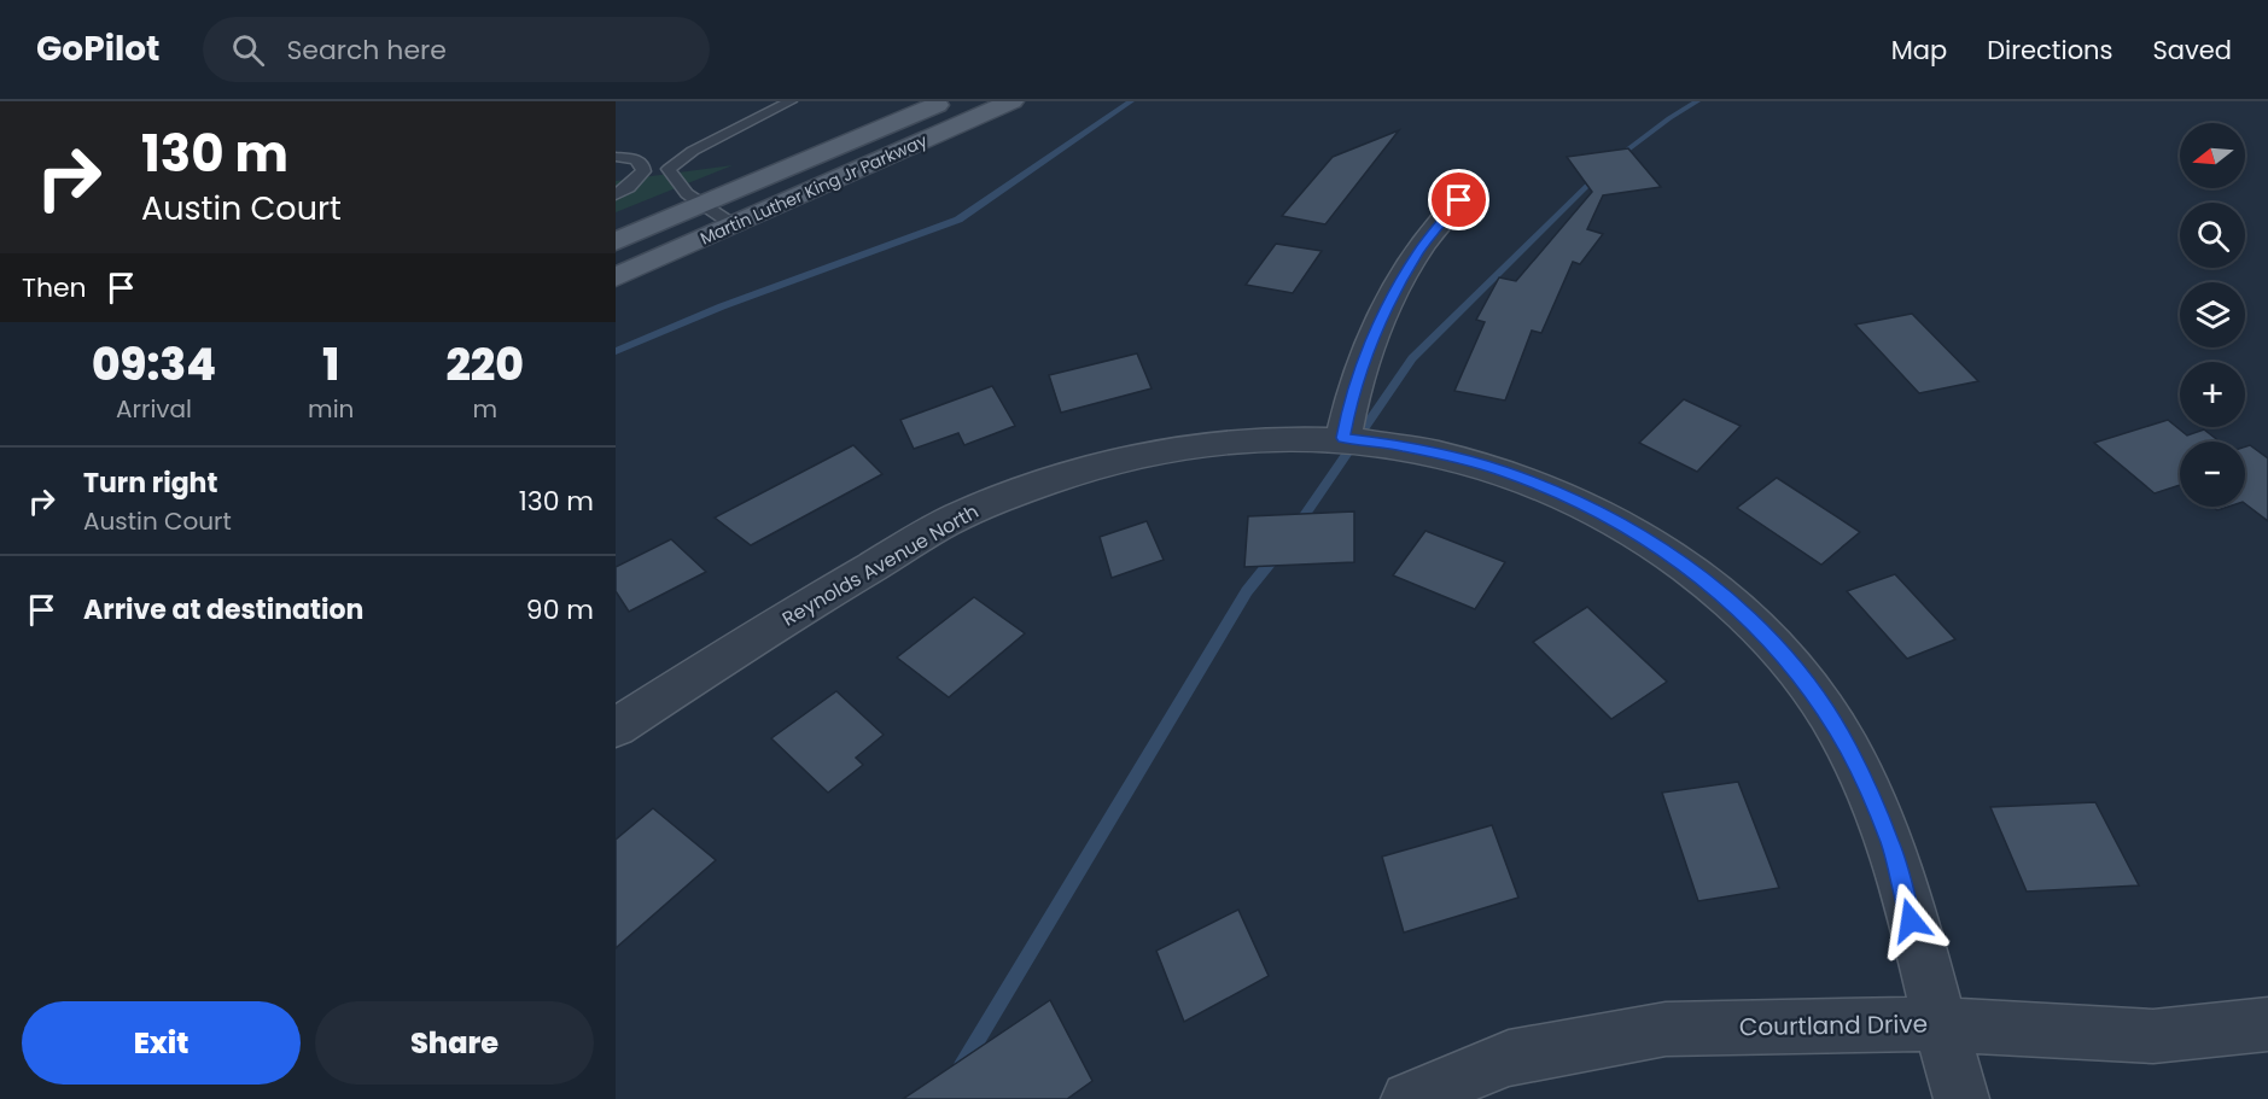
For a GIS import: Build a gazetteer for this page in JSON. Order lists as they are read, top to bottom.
{
  "streets": {
    "main road": ["Martin Luther King Jr Parkway"],
    "street": ["Reynolds Avenue North", "Courtland Drive"]
  },
  "crossings": [
    ["Reynolds Avenue North", "Courtland Drive"]
  ],
  "north": "left",
  "page": {
    "header": "GoPilot",
    "search": "Search here",
    "nav": ["Map", "Directions", "Saved"],
    "turn": ["130 m", "Austin Court"],
    "map_buttons": ["+", "−"],
    "then": "Then",
    "eta": [
      "09:34",
      "Arrival",
      "1",
      "min",
      "220",
      "m"
    ],
    "list": [
      {
        "name": "Turn right",
        "note": "Austin Court",
        "value": "130 m"
      },
      {
        "name": "Arrive at destination",
        "value": "90 m"
      }
    ],
    "buttons": ["Exit", "Share"]
  }
}
